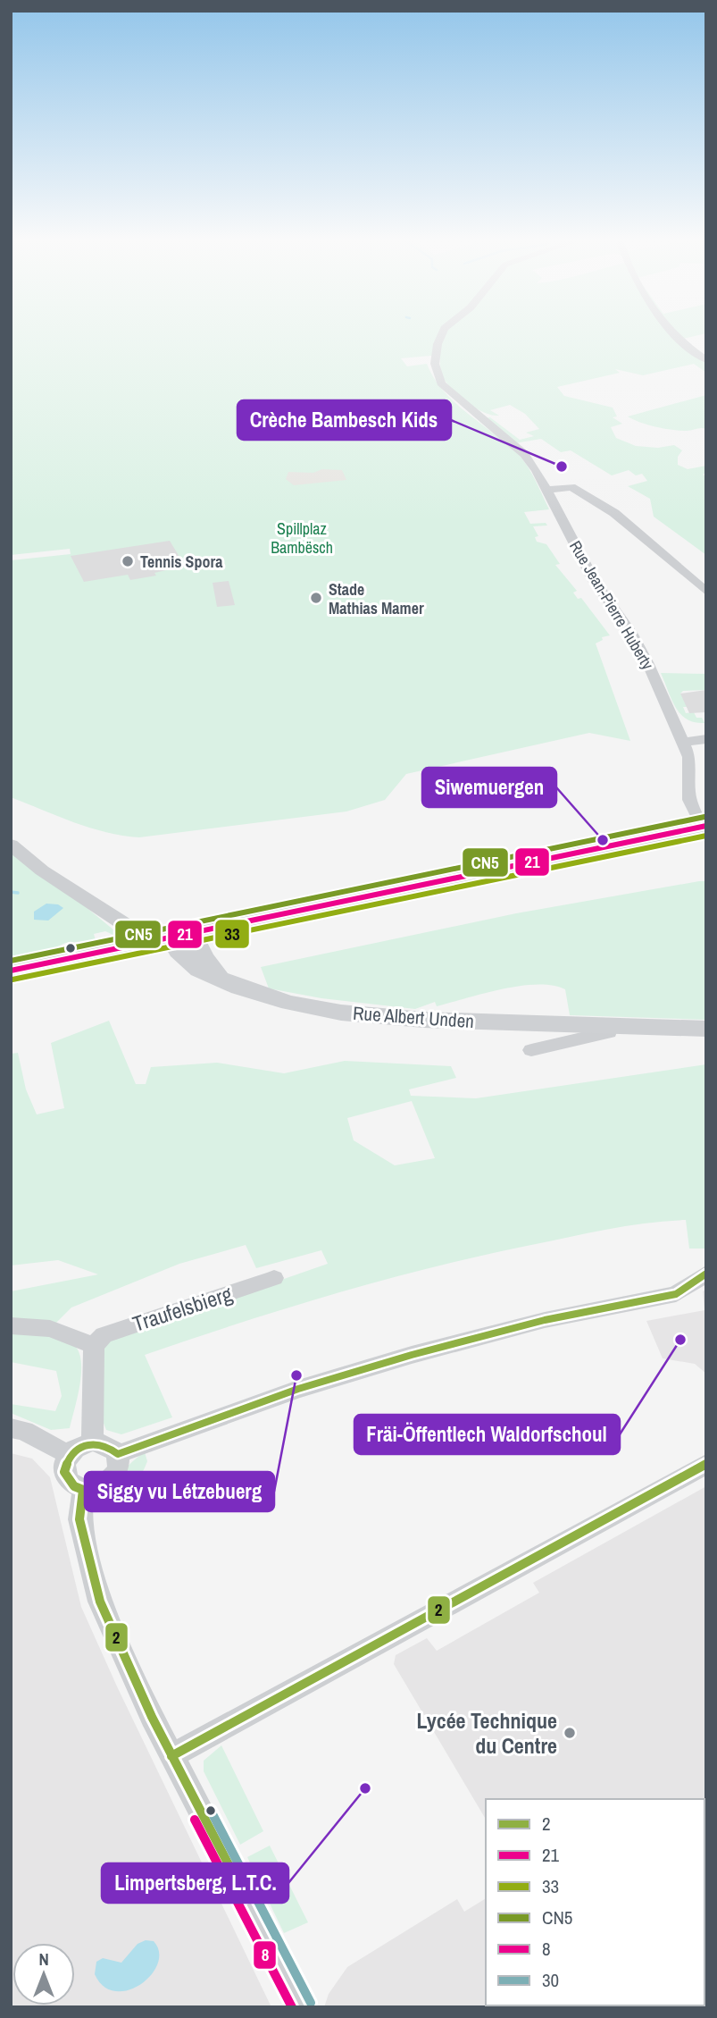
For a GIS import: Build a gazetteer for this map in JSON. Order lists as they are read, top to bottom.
{
  "streets": {
    "main road": ["Rue Albert Unden"],
    "street": ["Rue Jean-Pierre Huberty", "Traufelsbierg"]
  },
  "parks": ["Spillplaz Bambësch"],
  "places": [
    "Crèche Bambesch Kids",
    "Tennis Spora",
    "Stade Mathias Mamer",
    "Siwemuergen",
    "Fräi-Öffentlech Waldorfschoul",
    "Siggy vu Létzebuerg",
    "Lycée Technique du Centre",
    "Limpertsberg, L.T.C."
  ],
  "lines": [
    "transit line CN5",
    "transit line 21",
    "transit line 33",
    "transit line 2",
    "transit line 30",
    "transit line 8"
  ],
  "legend": [
    "2",
    "21",
    "33",
    "CN5",
    "8",
    "30"
  ],
  "north": "top"
}
